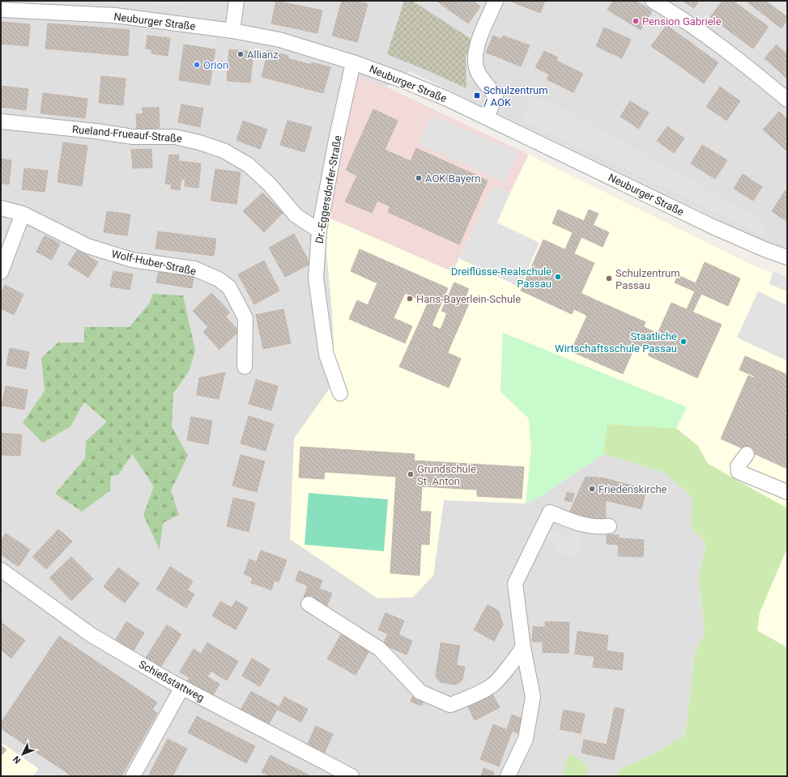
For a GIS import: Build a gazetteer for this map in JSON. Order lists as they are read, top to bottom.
{
  "streets": {
    "street": [
      "Neuburger Straße",
      "Rueland-Frueauf-Straße",
      "Dr.-Eggersdorfer-Straße",
      "Wolf-Huber-Straße",
      "Schießstattweg"
    ]
  },
  "crossings": [
    ["Neuburger Straße", "Dr.-Eggersdorfer-Straße"],
    ["Rueland-Frueauf-Straße", "Dr.-Eggersdorfer-Straße"]
  ],
  "places": {
    "other": [
      "Pension Gabriele",
      "Allianz",
      "Orion",
      "AOK Bayern",
      "Dreiflüsse-Realschule Passau",
      "Schulzentrum Passau",
      "Hans-Bayerlein-Schule",
      "Staatliche Wirtschaftsschule Passau",
      "Grundschule St. Anton",
      "Friedenskirche"
    ],
    "transit": ["Schulzentrum / AOK"]
  },
  "north": "bottom left"
}
